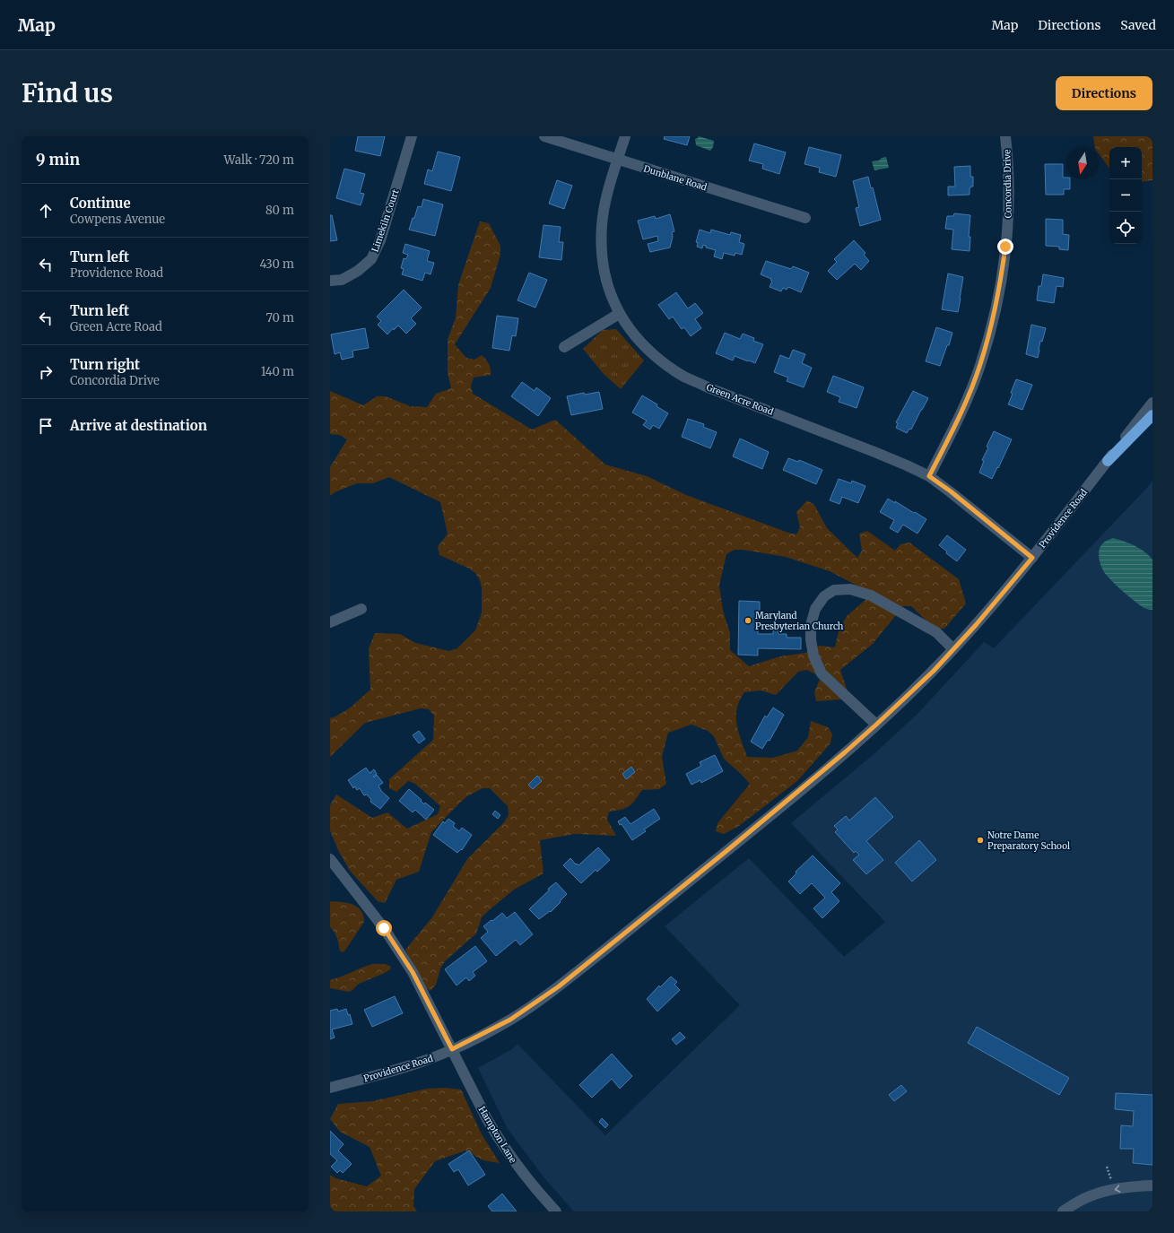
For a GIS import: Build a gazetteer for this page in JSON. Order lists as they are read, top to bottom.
{
  "streets": {
    "street": [
      "Dunblane Road",
      "Concordia Drive",
      "Limekiln Court",
      "Green Acre Road",
      "Providence Road",
      "Hampton Lane"
    ]
  },
  "crossings": [
    ["Dunblane Road", "Green Acre Road"],
    ["Concordia Drive", "Green Acre Road"],
    ["Green Acre Road", "Providence Road"],
    ["Providence Road", "Hampton Lane"]
  ],
  "places": ["Maryland Presbyterian Church", "Notre Dame Preparatory School"],
  "north": "bottom",
  "page": {
    "header": "Map",
    "nav": ["Map", "Directions", "Saved"],
    "buttons": "Directions",
    "title": "Find us",
    "heading": ["9 min", "Walk · 720 m"],
    "map_buttons": ["+", "−"],
    "list": [
      ["Continue", "Cowpens Avenue", "80 m"],
      ["Turn left", "Providence Road", "430 m"],
      ["Turn left", "Green Acre Road", "70 m"],
      ["Turn right", "Concordia Drive", "140 m"],
      "Arrive at destination"
    ]
  }
}
